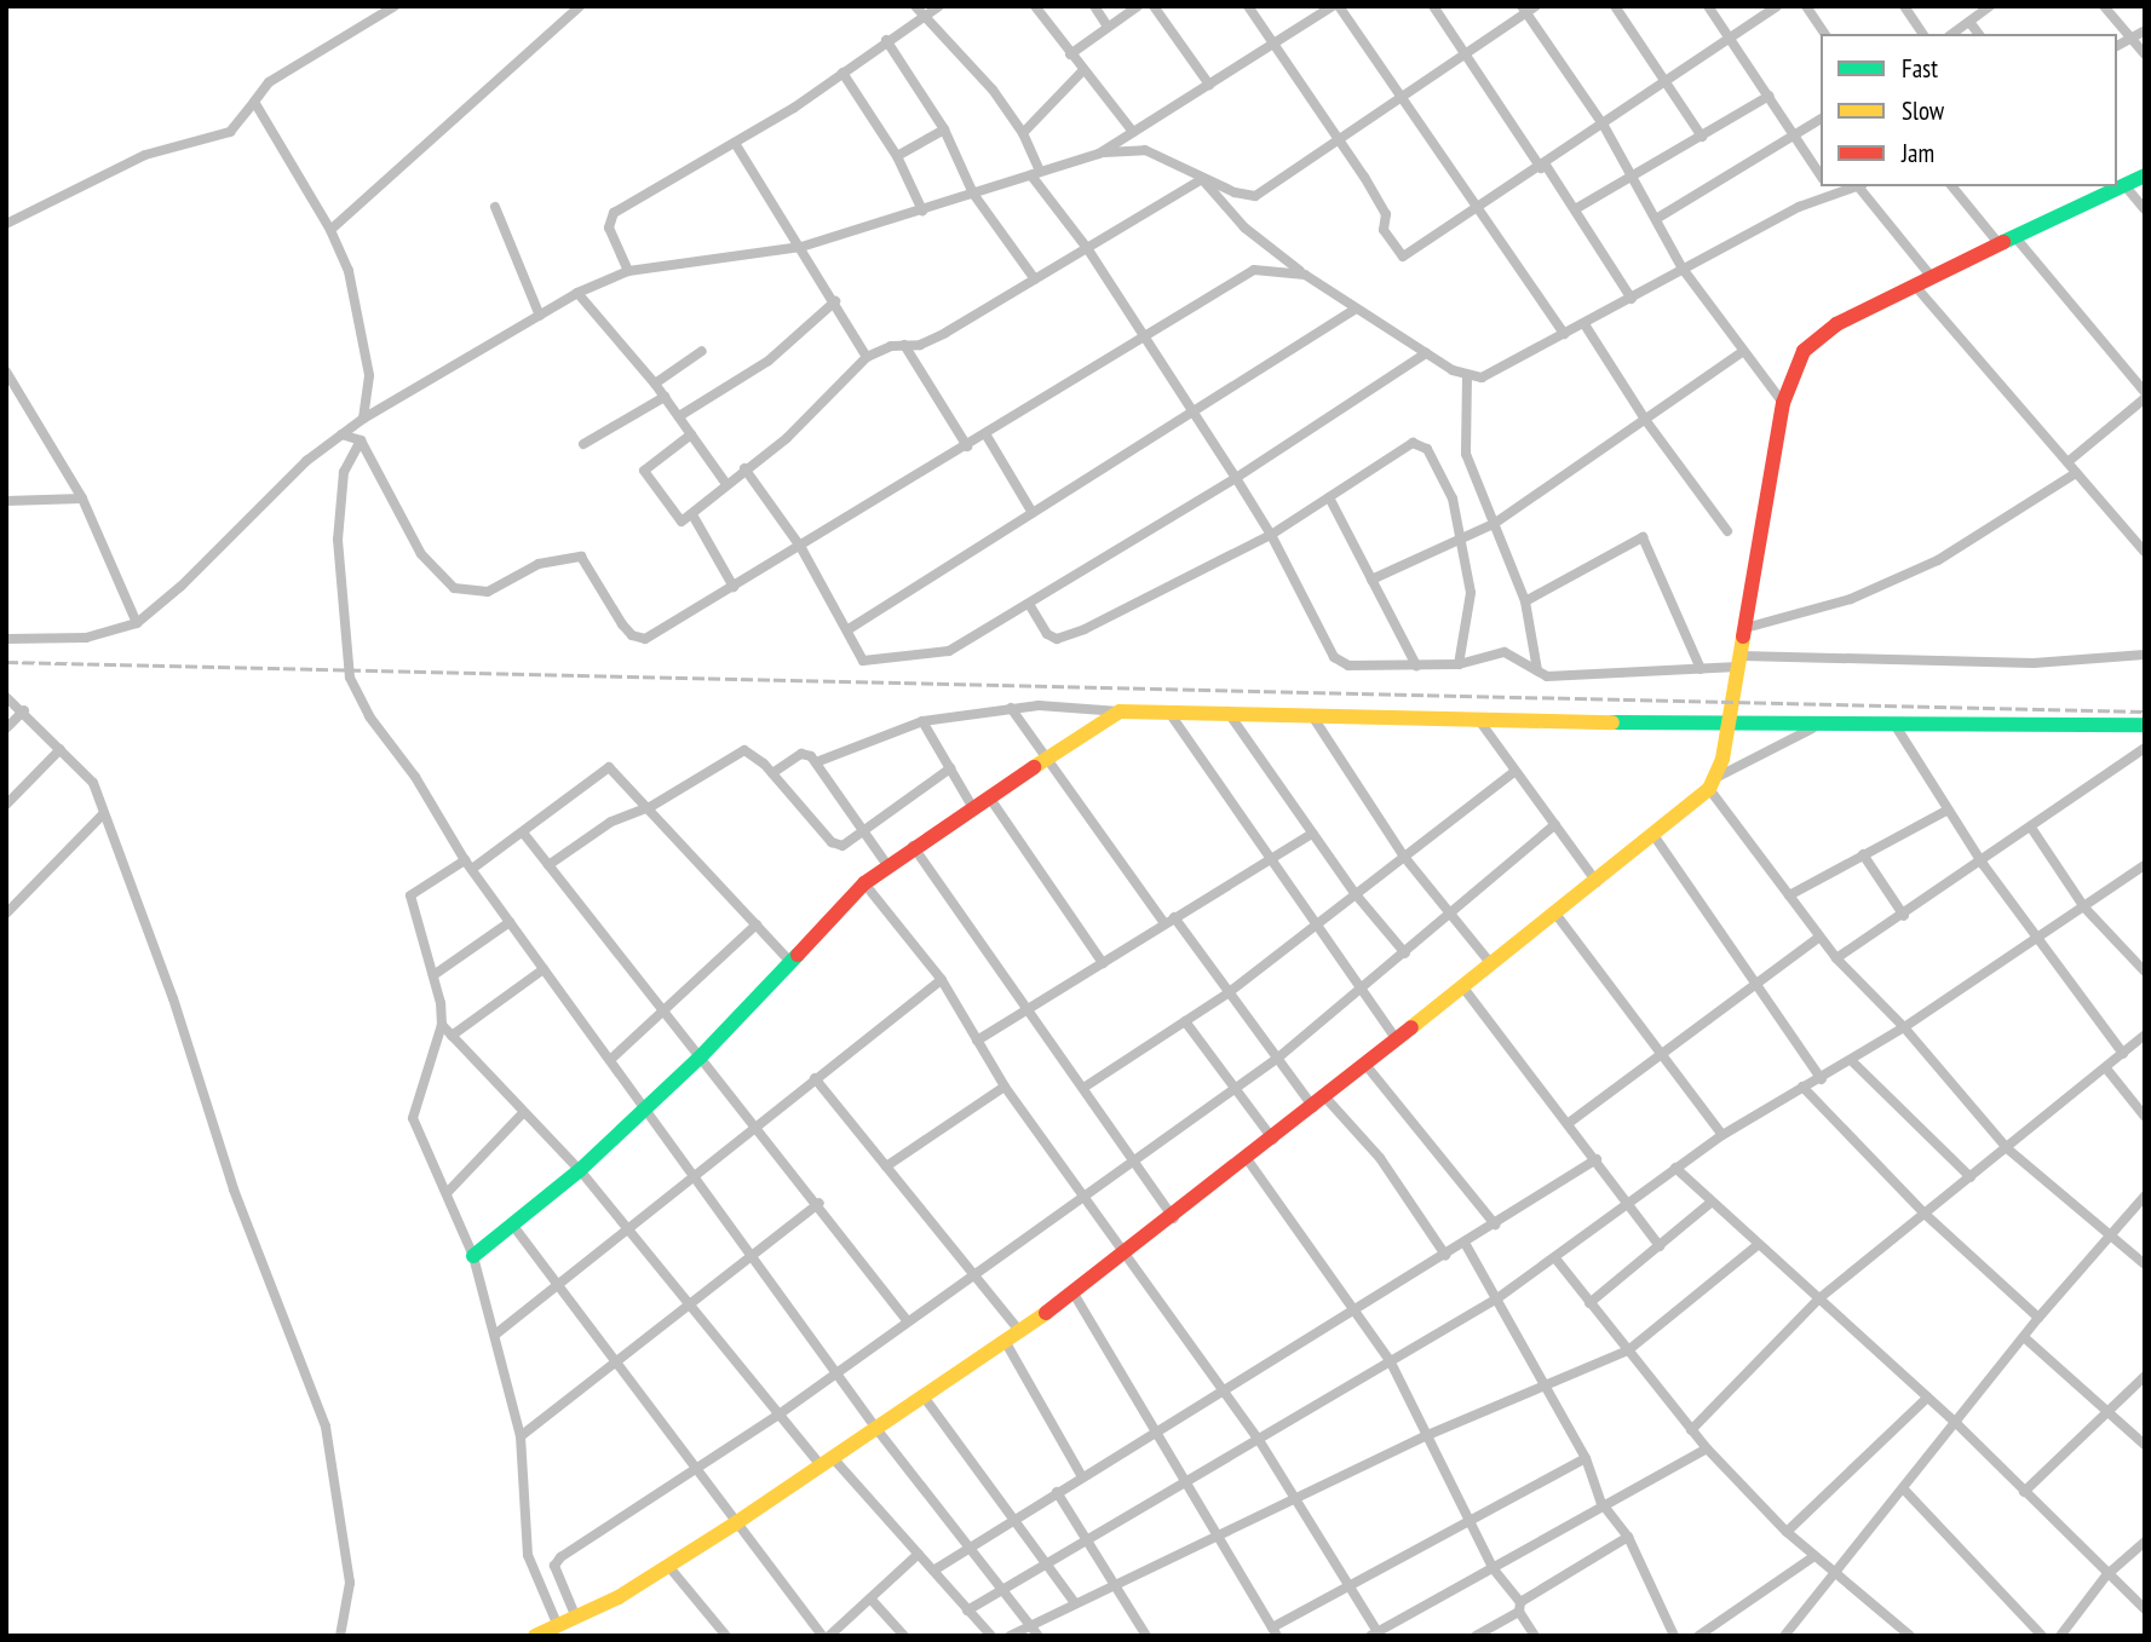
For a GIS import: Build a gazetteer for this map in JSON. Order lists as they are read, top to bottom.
{
  "legend": ["Fast", "Slow", "Jam"]
}
